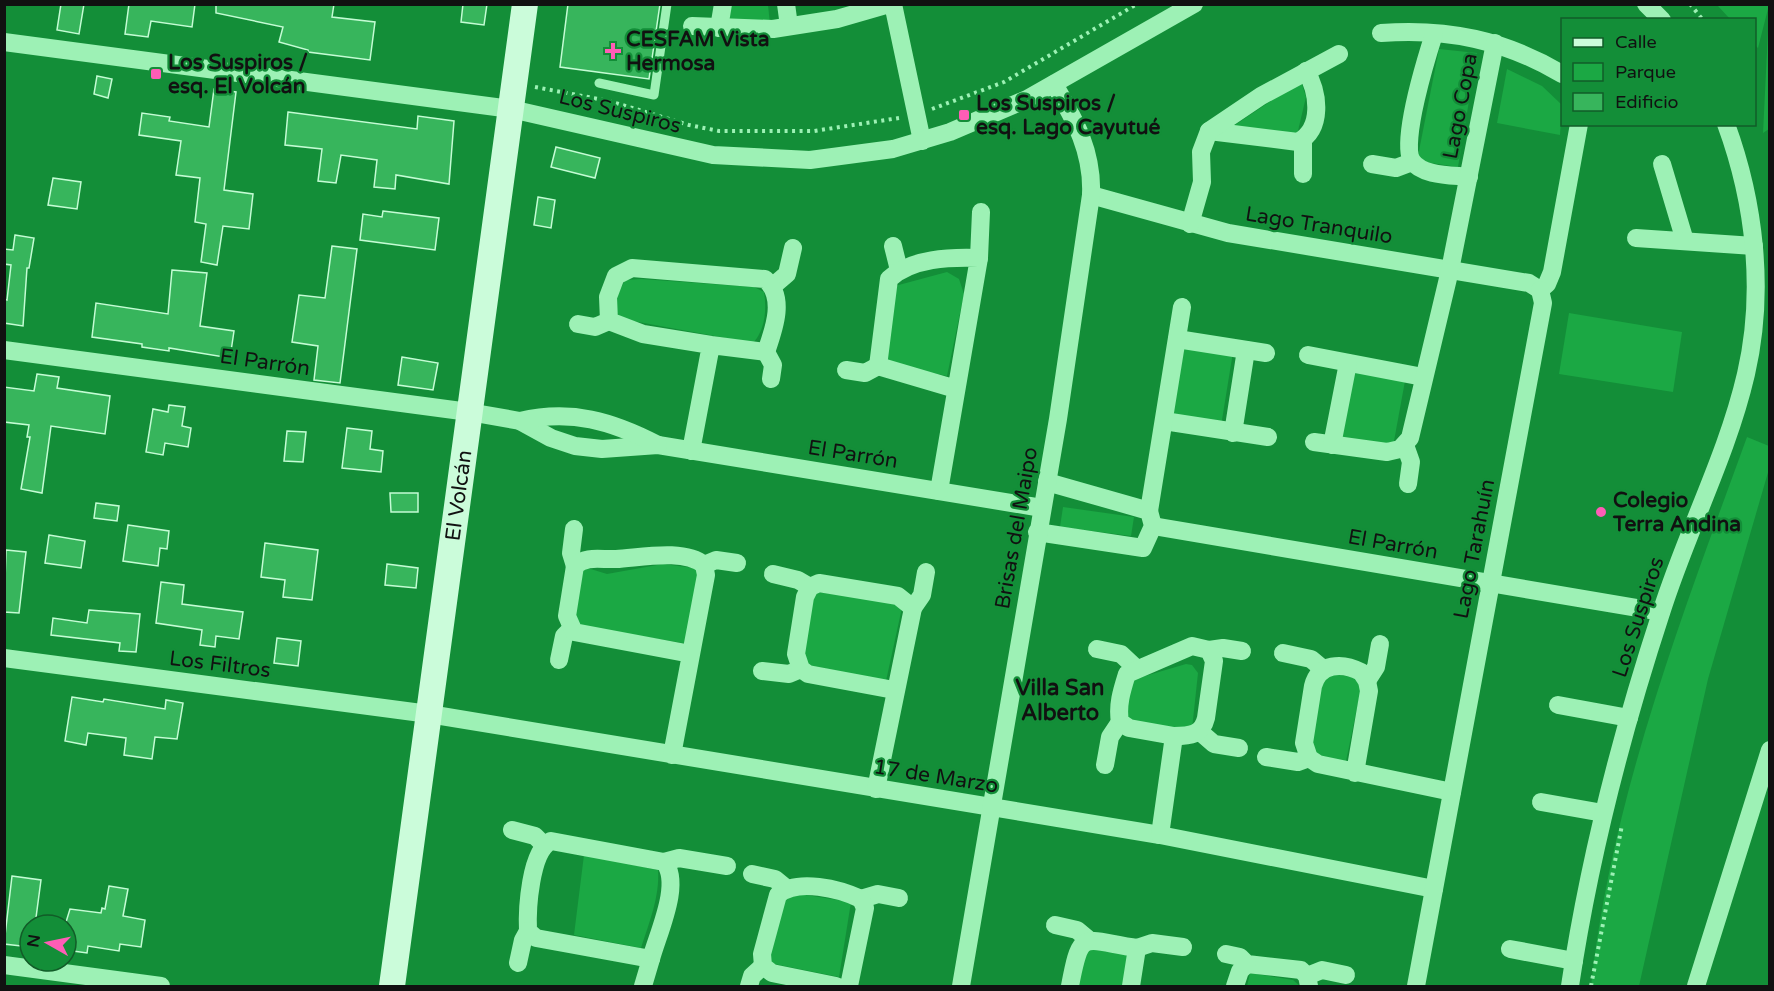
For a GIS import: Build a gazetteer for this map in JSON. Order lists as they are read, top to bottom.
{
  "streets": {
    "street": [
      "Lago Copa",
      "Los Suspiros",
      "Lago Tranquilo",
      "El Parrón",
      "El Volcán",
      "Brisas del Maipo",
      "Lago Tarahuín",
      "Los Filtros",
      "17 de Marzo"
    ]
  },
  "crossings": [
    ["Lago Copa", "Lago Tranquilo"],
    ["Los Suspiros", "El Parrón"],
    ["Los Suspiros", "El Volcán"],
    ["Los Suspiros", "Brisas del Maipo"],
    ["Lago Tranquilo", "Brisas del Maipo"],
    ["Lago Tranquilo", "Lago Tarahuín"],
    ["El Parrón", "El Volcán"],
    ["El Parrón", "Brisas del Maipo"],
    ["El Parrón", "Lago Tarahuín"],
    ["El Volcán", "Los Filtros"],
    ["El Volcán", "17 de Marzo"],
    ["Brisas del Maipo", "17 de Marzo"],
    ["Lago Tarahuín", "17 de Marzo"],
    ["Los Filtros", "17 de Marzo"]
  ],
  "districts": ["Villa San Alberto"],
  "places": {
    "health": ["CESFAM Vista Hermosa"],
    "transit": ["Los Suspiros / esq. El Volcán", "Los Suspiros / esq. Lago Cayutué"],
    "other": ["Colegio Terra Andina"]
  },
  "legend": ["Calle", "Parque", "Edificio"],
  "north": "left"
}
